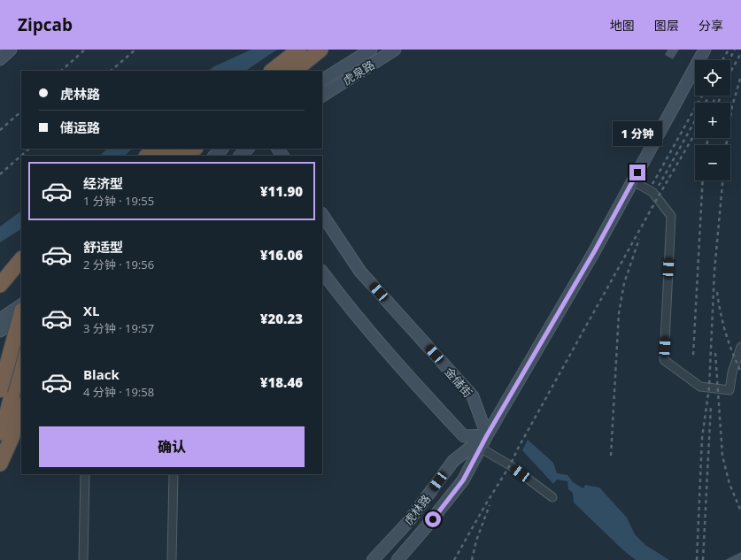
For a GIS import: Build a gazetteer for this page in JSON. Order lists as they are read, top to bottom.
{
  "streets": {
    "street": ["虎泉路", "金储街", "虎林路"]
  },
  "crossings": [
    ["金储街", "虎林路"]
  ],
  "page": {
    "header": "Zipcab",
    "nav": ["地图", "图层", "分享"],
    "map_buttons": ["+", "−"],
    "banner": ["虎林路", "储运路"],
    "bubble": "1 分钟",
    "list": [
      {
        "name": "经济型",
        "note": "1 分钟 · 19:55",
        "value": "¥11.90"
      },
      {
        "name": "舒适型",
        "note": "2 分钟 · 19:56",
        "value": "¥16.06"
      },
      {
        "name": "XL",
        "note": "3 分钟 · 19:57",
        "value": "¥20.23"
      },
      {
        "name": "Black",
        "note": "4 分钟 · 19:58",
        "value": "¥18.46"
      }
    ],
    "buttons": "确认"
  }
}
